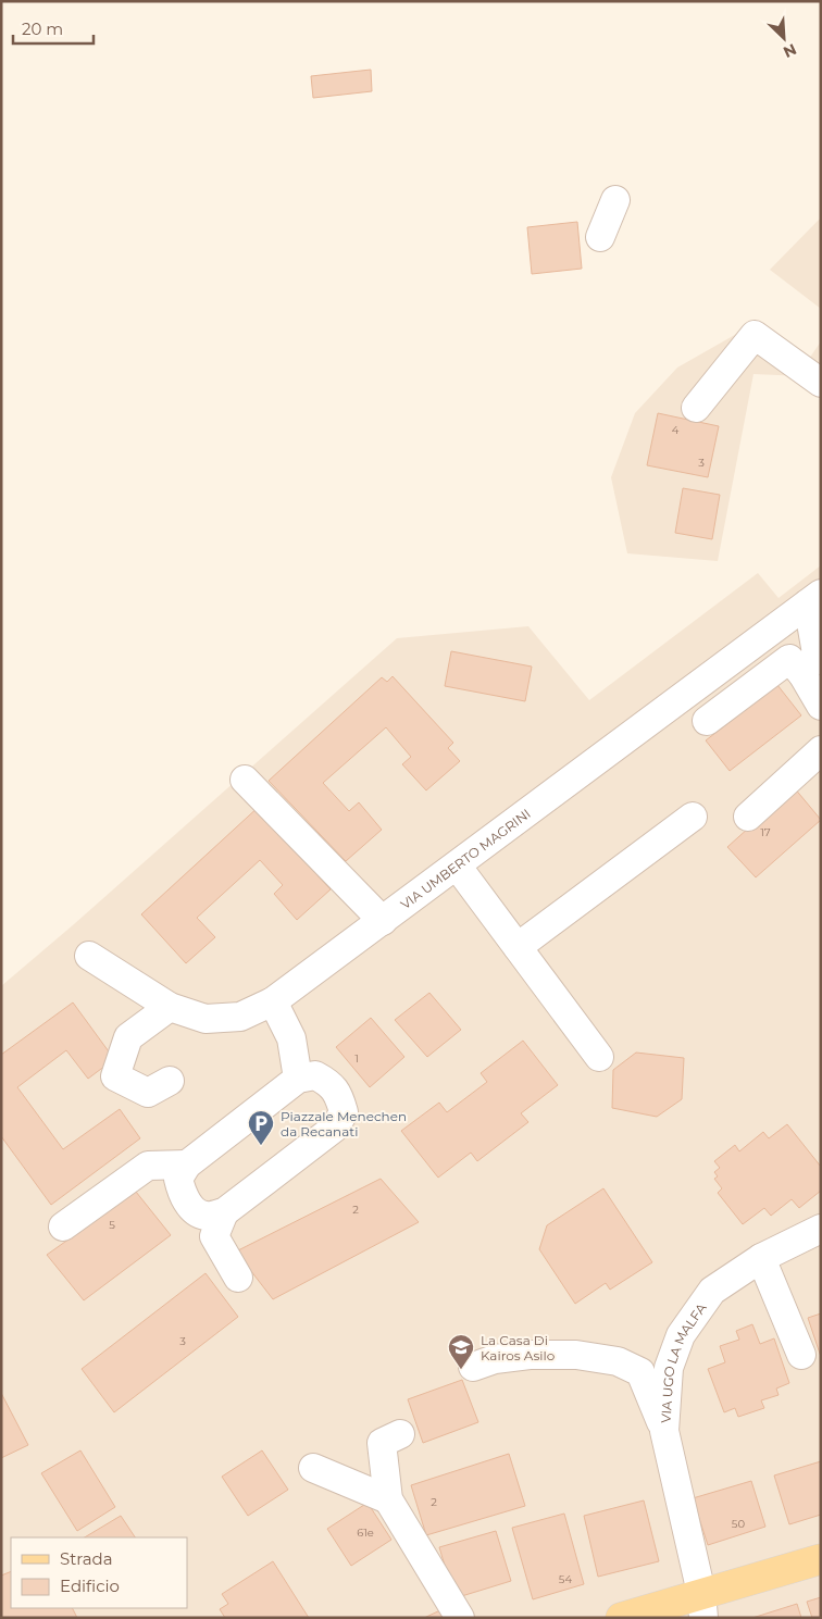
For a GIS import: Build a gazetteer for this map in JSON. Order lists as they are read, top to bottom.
{
  "streets": {
    "street": ["VIA UMBERTO MAGRINI", "VIA UGO LA MALFA"]
  },
  "places": {
    "parking": ["Piazzale Menechen da Recanati"],
    "school or university": ["La Casa Di Kairos Asilo"]
  },
  "house_numbers": [
    "4",
    "3",
    "17",
    "1",
    "2",
    "5",
    "3",
    "2",
    "50",
    "61e",
    "54"
  ],
  "legend": ["Strada", "Edificio"],
  "scale_bar": "20 m",
  "north": "bottom right"
}
